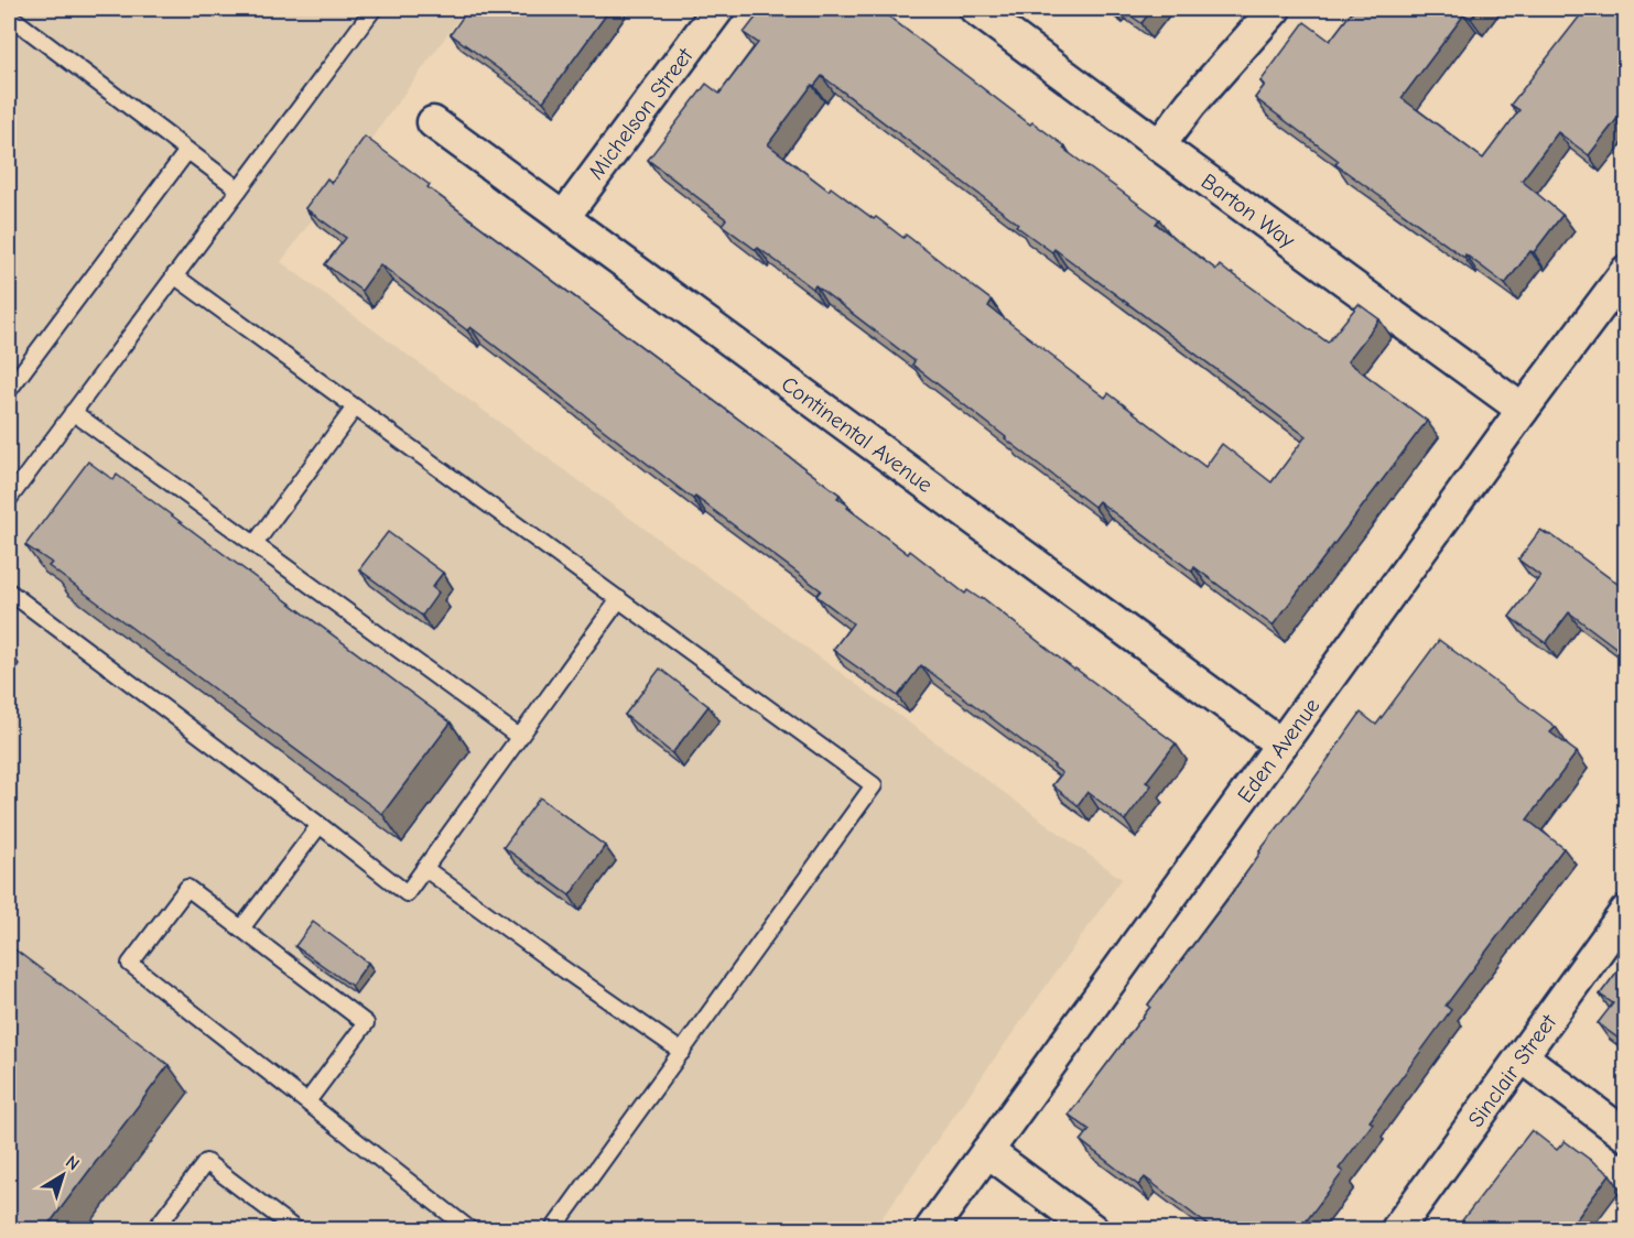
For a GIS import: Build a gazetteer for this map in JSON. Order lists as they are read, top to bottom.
{
  "streets": {
    "street": [
      "Michelson Street",
      "Barton Way",
      "Continental Avenue",
      "Eden Avenue",
      "Sinclair Street"
    ]
  },
  "crossings": [
    ["Michelson Street", "Continental Avenue"],
    ["Barton Way", "Eden Avenue"],
    ["Continental Avenue", "Eden Avenue"]
  ],
  "north": "top right"
}
